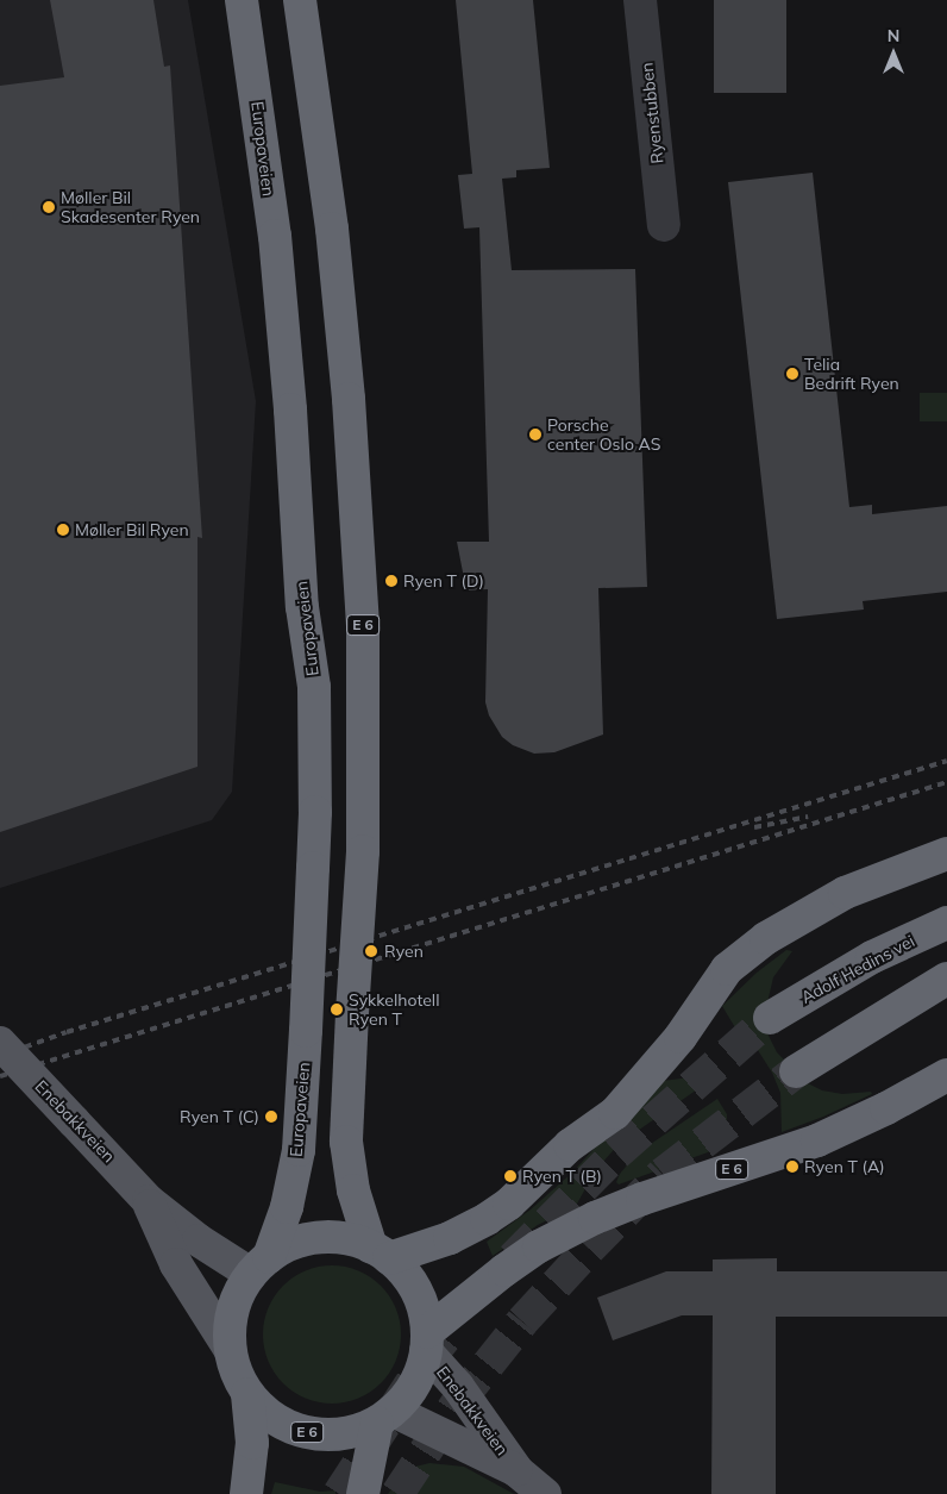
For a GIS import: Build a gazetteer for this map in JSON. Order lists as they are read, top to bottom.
{
  "streets": {
    "highway": ["Europaveien", "E 6", "Adolf Hedins vei"],
    "main road": ["Enebakkveien"],
    "street": ["Ryenstubben"]
  },
  "crossings": [
    ["Europaveien", "E 6"],
    ["Europaveien", "Enebakkveien"],
    ["E 6", "Enebakkveien"]
  ],
  "places": [
    "Møller Bil Skadesenter Ryen",
    "Telia Bedrift Ryen",
    "Porsche center Oslo AS",
    "Møller Bil Ryen",
    "Ryen T (D)",
    "Ryen",
    "Sykkelhotell Ryen T",
    "Ryen T (C)",
    "Ryen T (A)",
    "Ryen T (B)"
  ],
  "north": "top"
}
